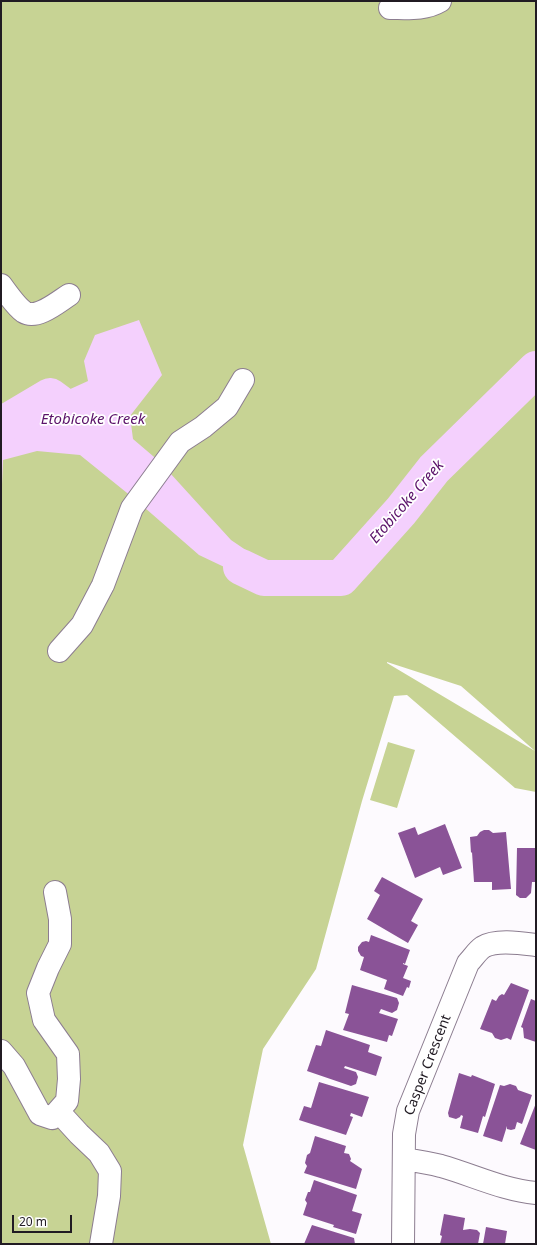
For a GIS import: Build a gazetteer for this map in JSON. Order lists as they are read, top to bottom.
{
  "streets": {
    "street": ["Casper Crescent"]
  },
  "water": ["Etobicoke Creek"],
  "scale_bar": "20 m"
}
